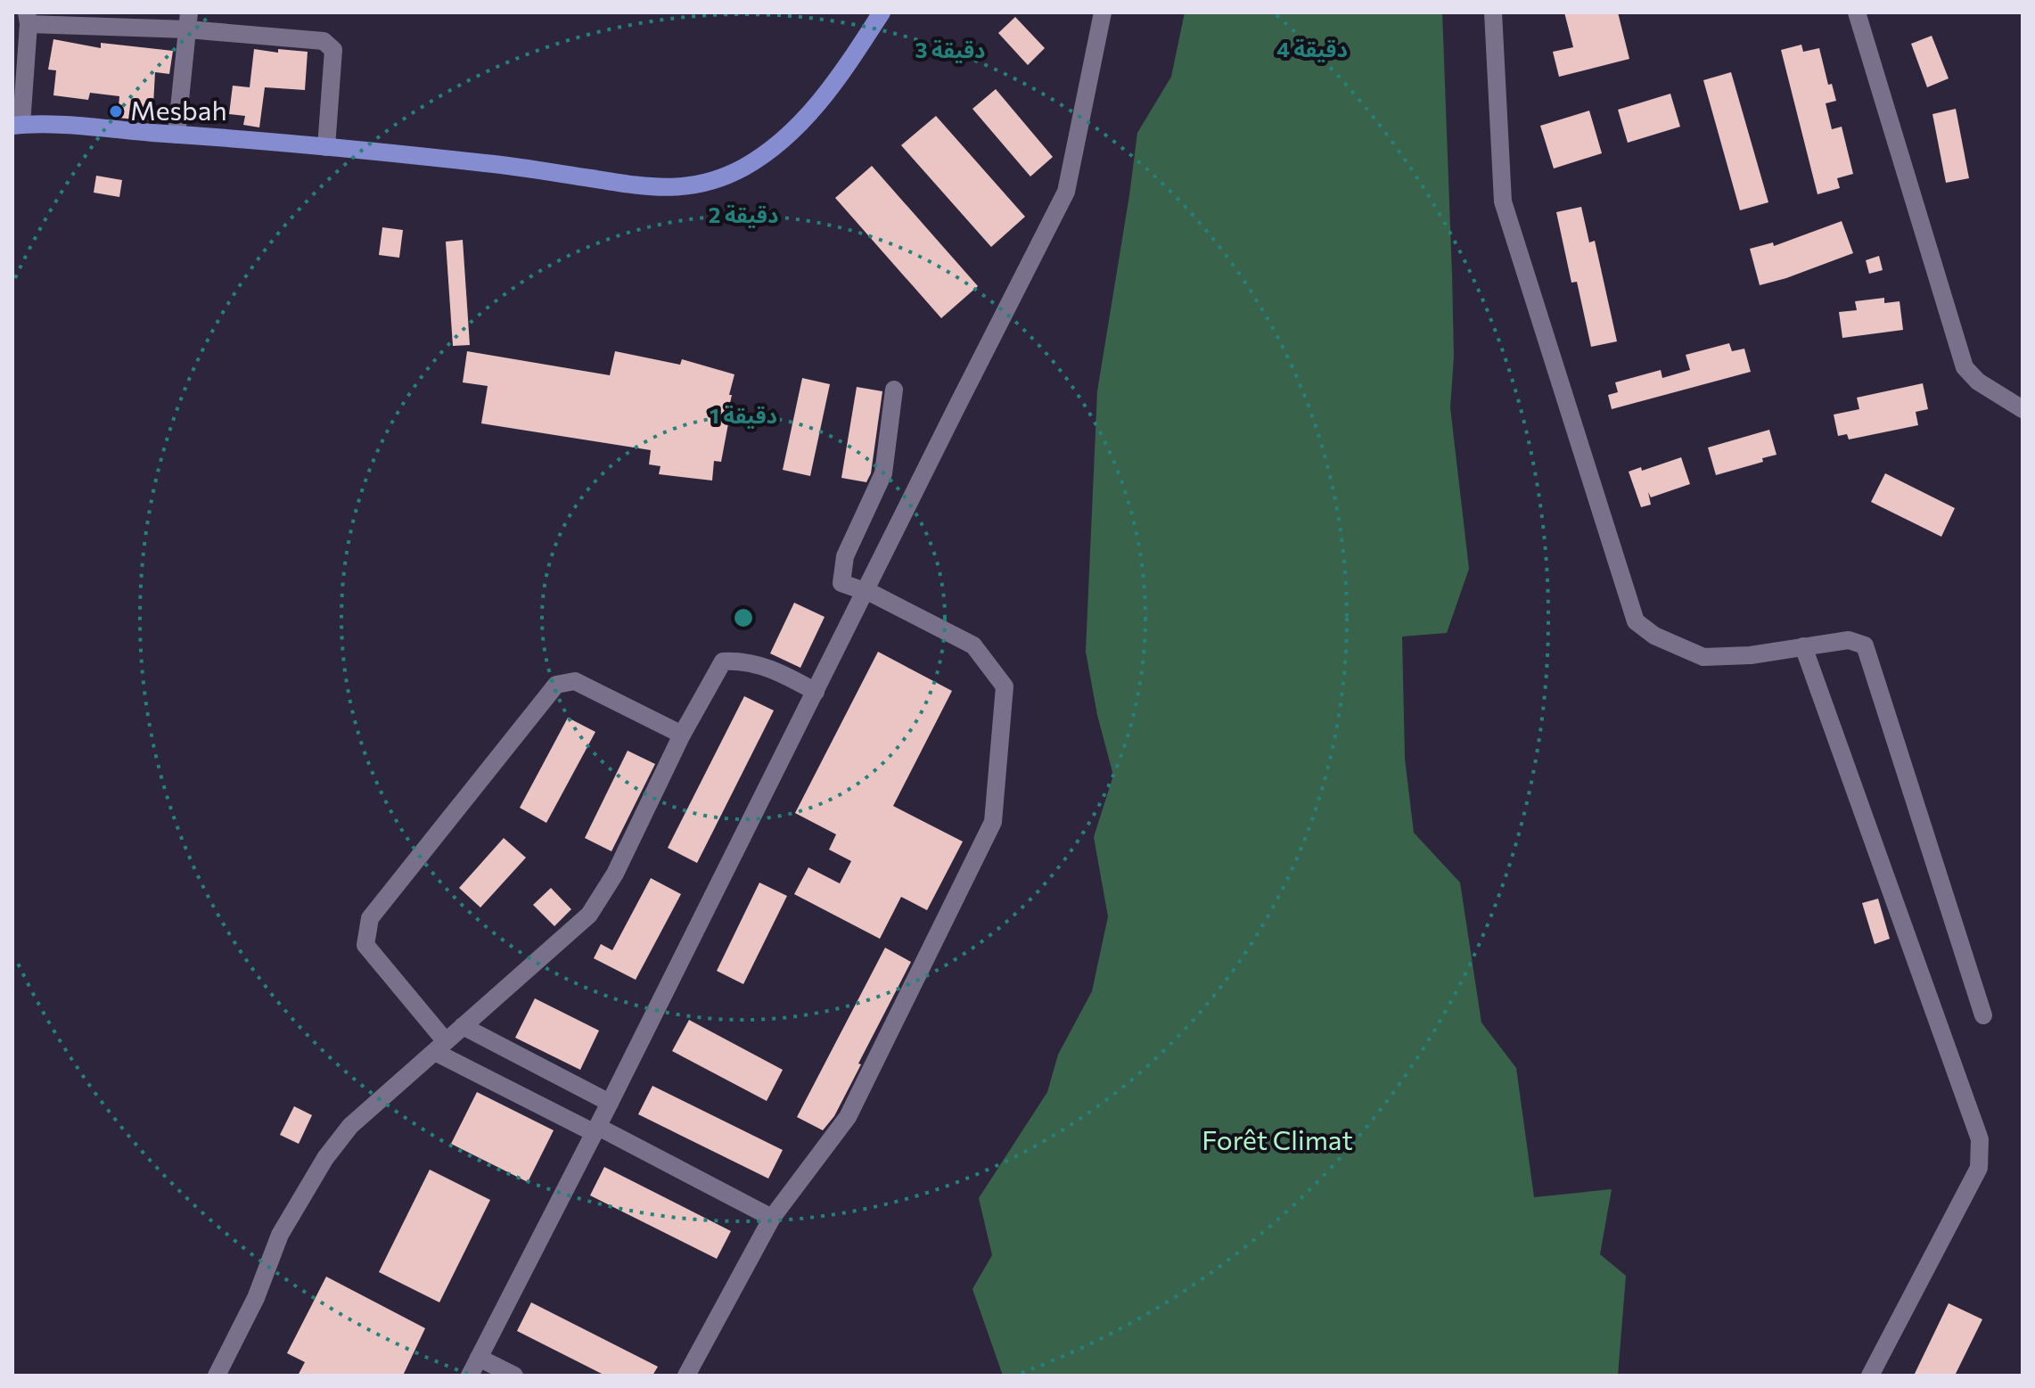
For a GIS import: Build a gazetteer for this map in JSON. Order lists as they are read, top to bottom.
{
  "parks": ["Forêt Climat"],
  "places": ["Mesbah"],
  "rings": [
    "4 دقيقة",
    "3 دقيقة",
    "2 دقيقة",
    "1 دقيقة"
  ]
}
